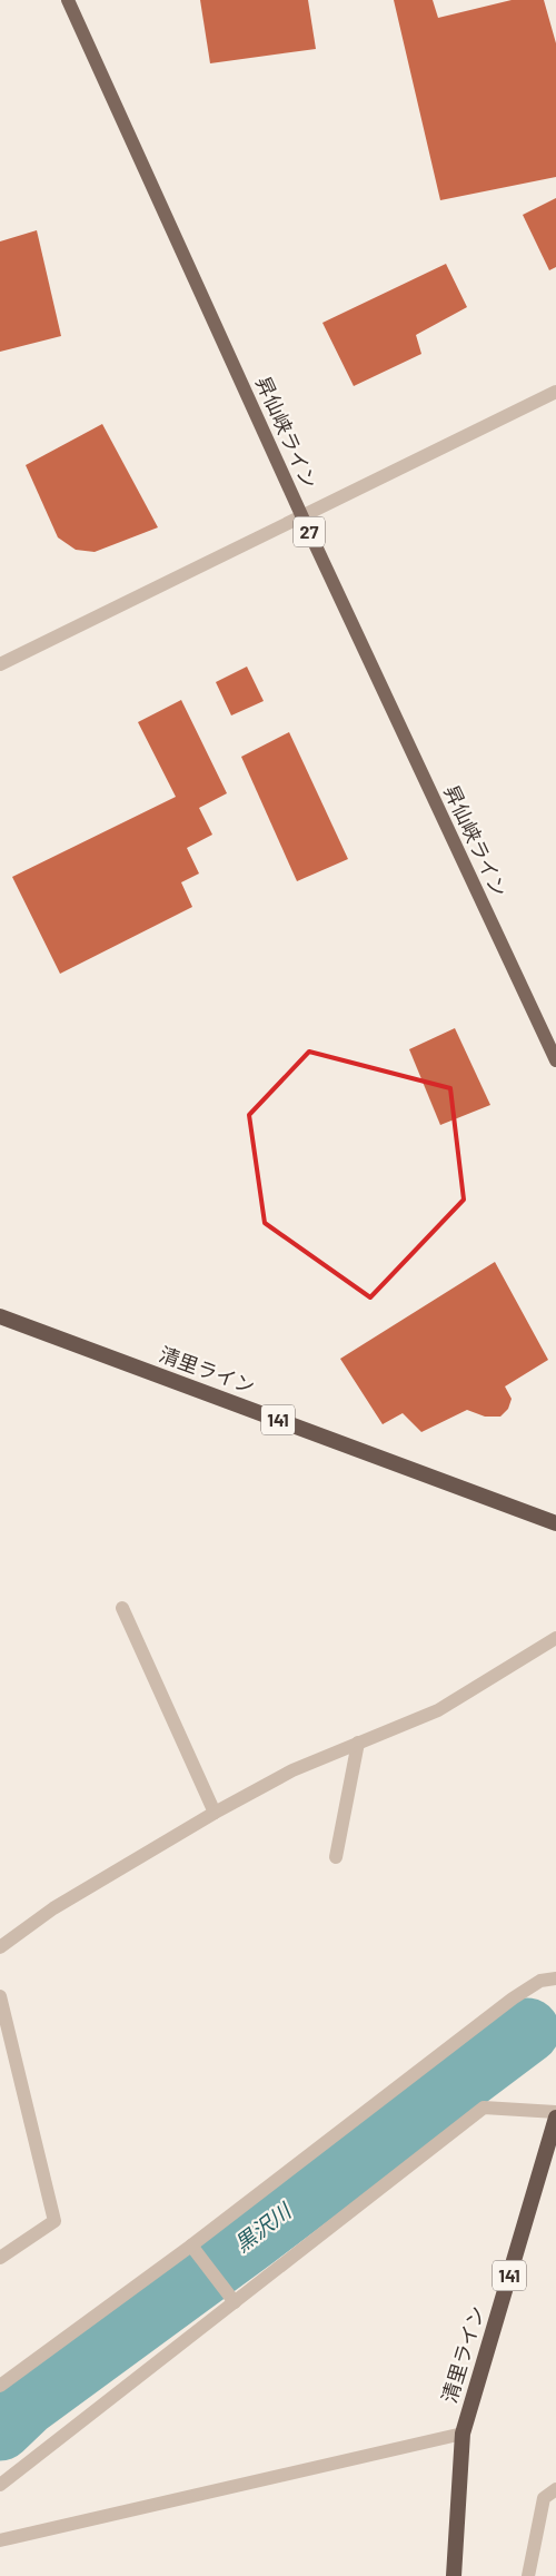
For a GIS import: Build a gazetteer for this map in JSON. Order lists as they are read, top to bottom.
{
  "streets": {
    "highway": ["清里ライン", "141"],
    "main road": ["昇仙峡ライン", "27"]
  },
  "water": ["黒沢川"]
}
